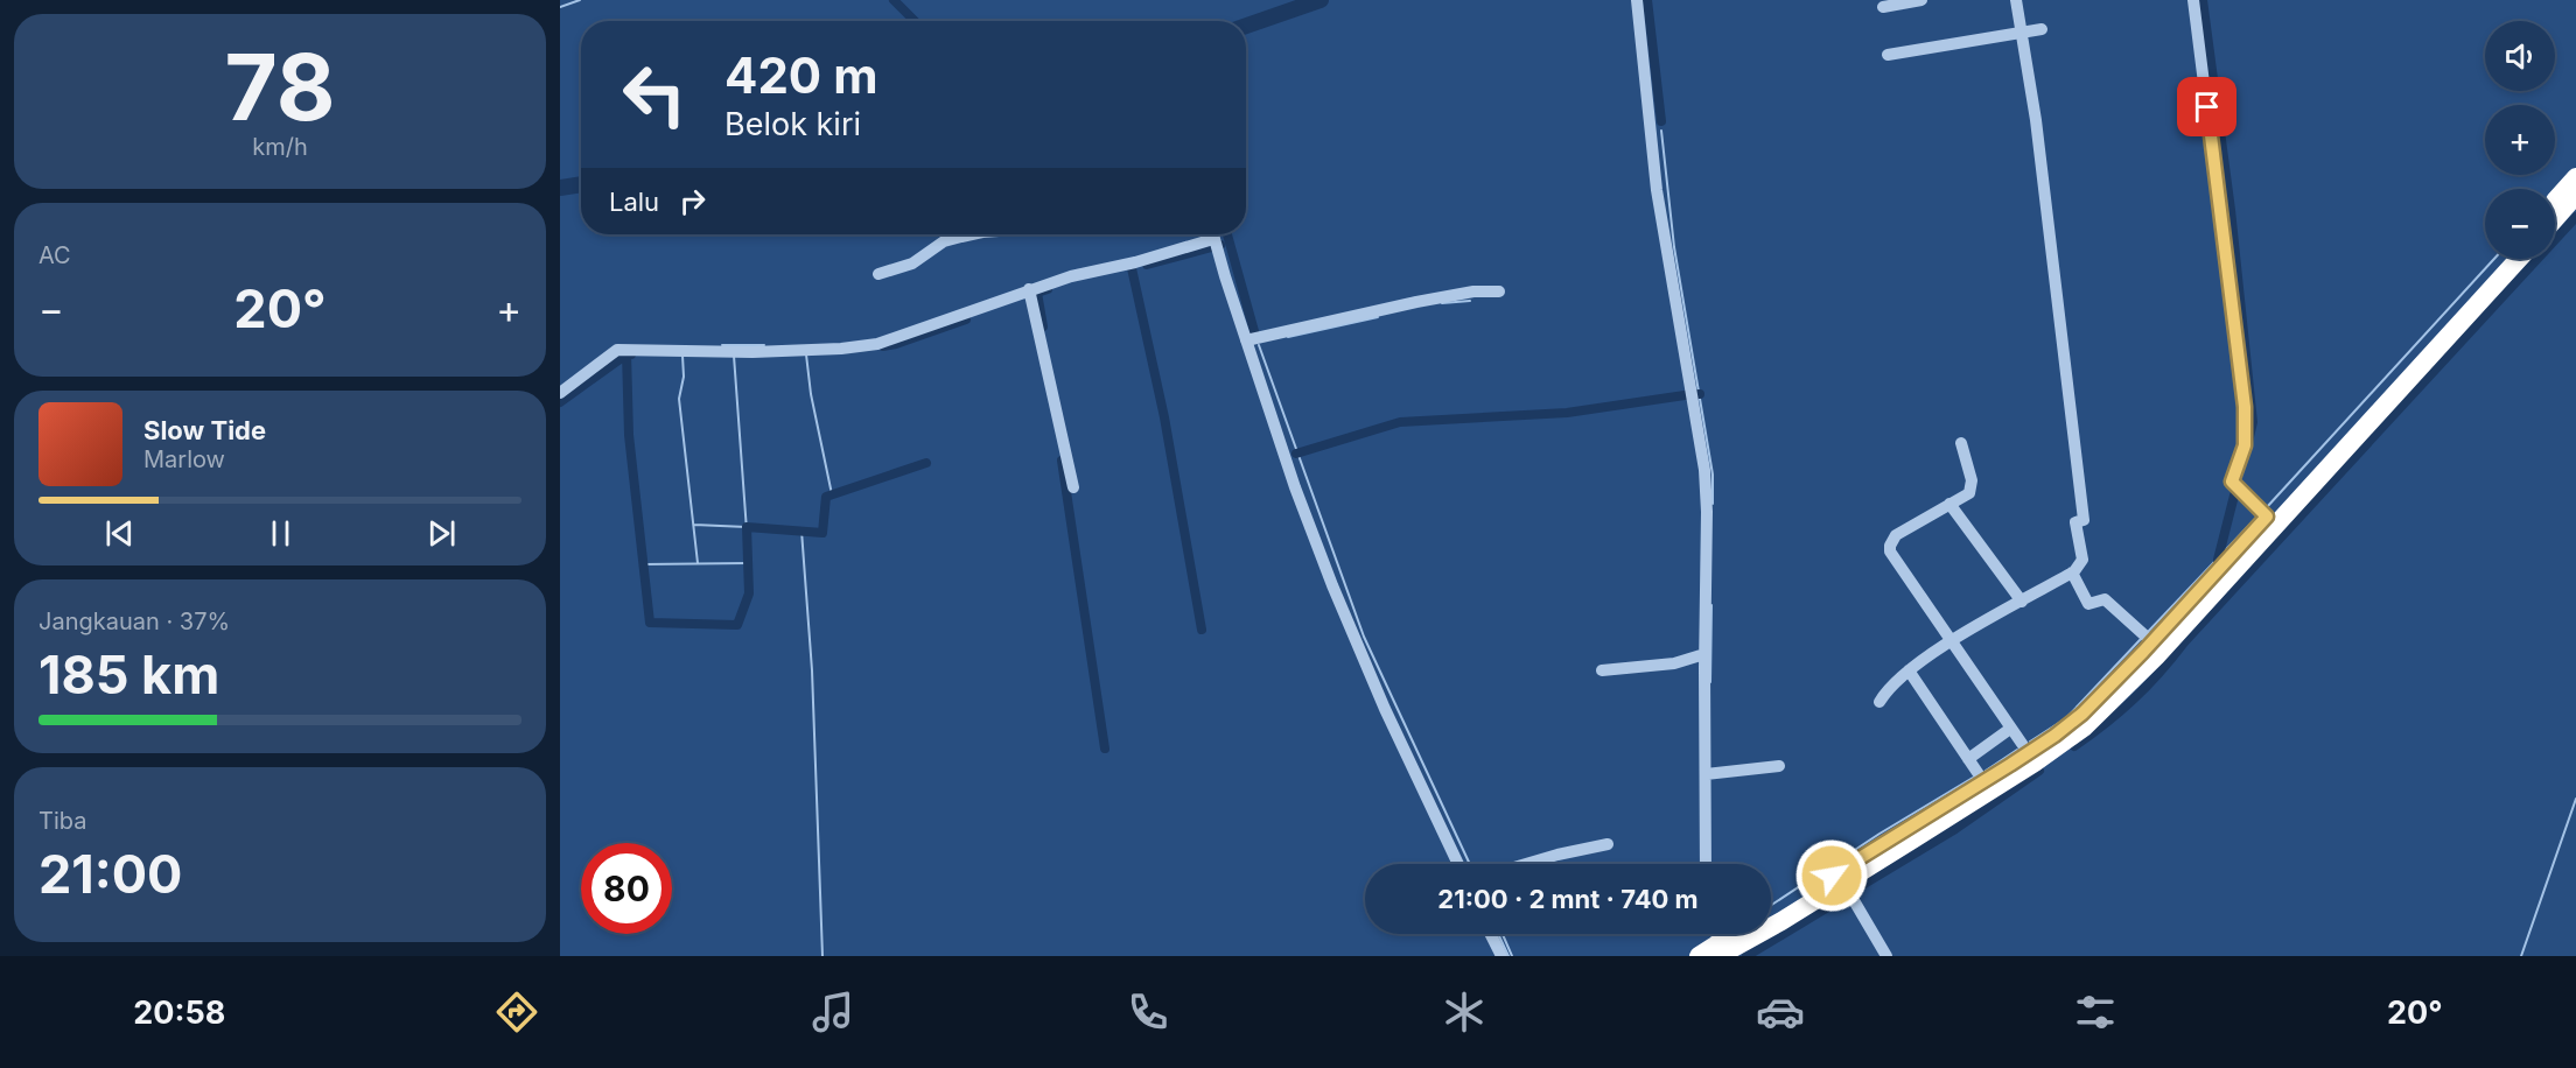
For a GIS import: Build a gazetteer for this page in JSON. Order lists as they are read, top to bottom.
{
  "page": {
    "tile": [
      ["78", "km/h"],
      "AC",
      ["Jangkauan · 37%", "185 km"],
      ["Tiba", "21:00"]
    ],
    "map_buttons": ["+", "−"],
    "turn": ["420 m", "Belok kiri"],
    "then": "Lalu",
    "heat": ["−", "20°", "+"],
    "song": ["Slow Tide", "Marlow"],
    "limit": "80",
    "trip": "21:00 · 2 mnt · 740 m",
    "tabs": ["20:58", "20°"]
  }
}
